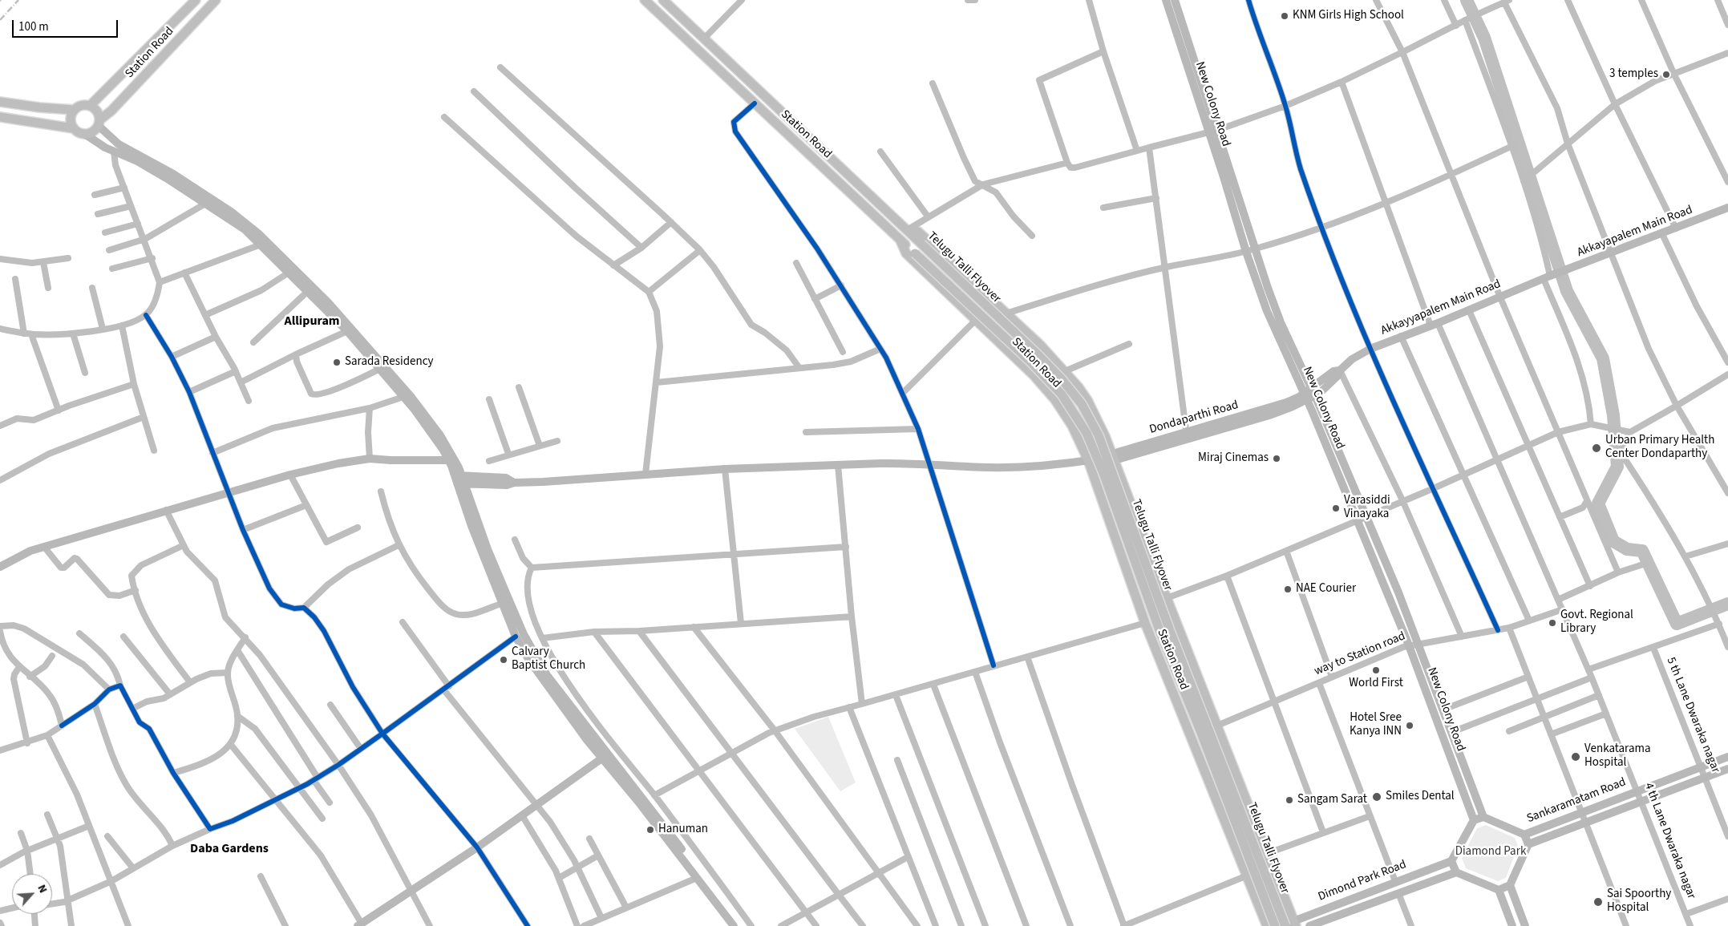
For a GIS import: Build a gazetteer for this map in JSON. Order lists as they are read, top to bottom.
{
  "streets": {
    "main road": [
      "Station Road",
      "New Colony Road",
      "Akkayapalem Main Road",
      "Telugu Talli Flyover",
      "Akkayyapalem Main Road",
      "Dondaparthi Road",
      "Sankaramatam Road",
      "Dimond Park Road"
    ],
    "street": ["way to Station road", "5 th Lane Dwaraka nagar", "4 th Lane Dwaraka nagar"]
  },
  "crossings": [
    ["Station Road", "Telugu Talli Flyover"],
    ["Station Road", "Dondaparthi Road"],
    ["New Colony Road", "Akkayyapalem Main Road"],
    ["New Colony Road", "Dondaparthi Road"],
    ["New Colony Road", "way to Station road"],
    ["New Colony Road", "Sankaramatam Road"],
    ["New Colony Road", "Dimond Park Road"],
    ["Akkayapalem Main Road", "Akkayyapalem Main Road"],
    ["Telugu Talli Flyover", "Dimond Park Road"],
    ["Akkayyapalem Main Road", "Dondaparthi Road"],
    ["Akkayyapalem Main Road", "4 th Lane Dwaraka nagar"],
    ["way to Station road", "4 th Lane Dwaraka nagar"],
    ["5 th Lane Dwaraka nagar", "Sankaramatam Road"],
    ["Sankaramatam Road", "4 th Lane Dwaraka nagar"],
    ["Sankaramatam Road", "Dimond Park Road"]
  ],
  "districts": ["Allipuram", "Daba Gardens"],
  "parks": ["Diamond Park"],
  "places": [
    "KNM Girls High School",
    "3 temples",
    "Sarada Residency",
    "Urban Primary Health Center Dondaparthy",
    "Miraj Cinemas",
    "Varasiddi Vinayaka",
    "NAE Courier",
    "Govt. Regional Library",
    "Calvary Baptist Church",
    "World First",
    "Hotel Sree Kanya INN",
    "Venkatarama Hospital",
    "Smiles Dental",
    "Sangam Sarat",
    "Hanuman",
    "Sai Spoorthy Hospital"
  ],
  "scale_bar": "100 m",
  "north": "top right"
}
